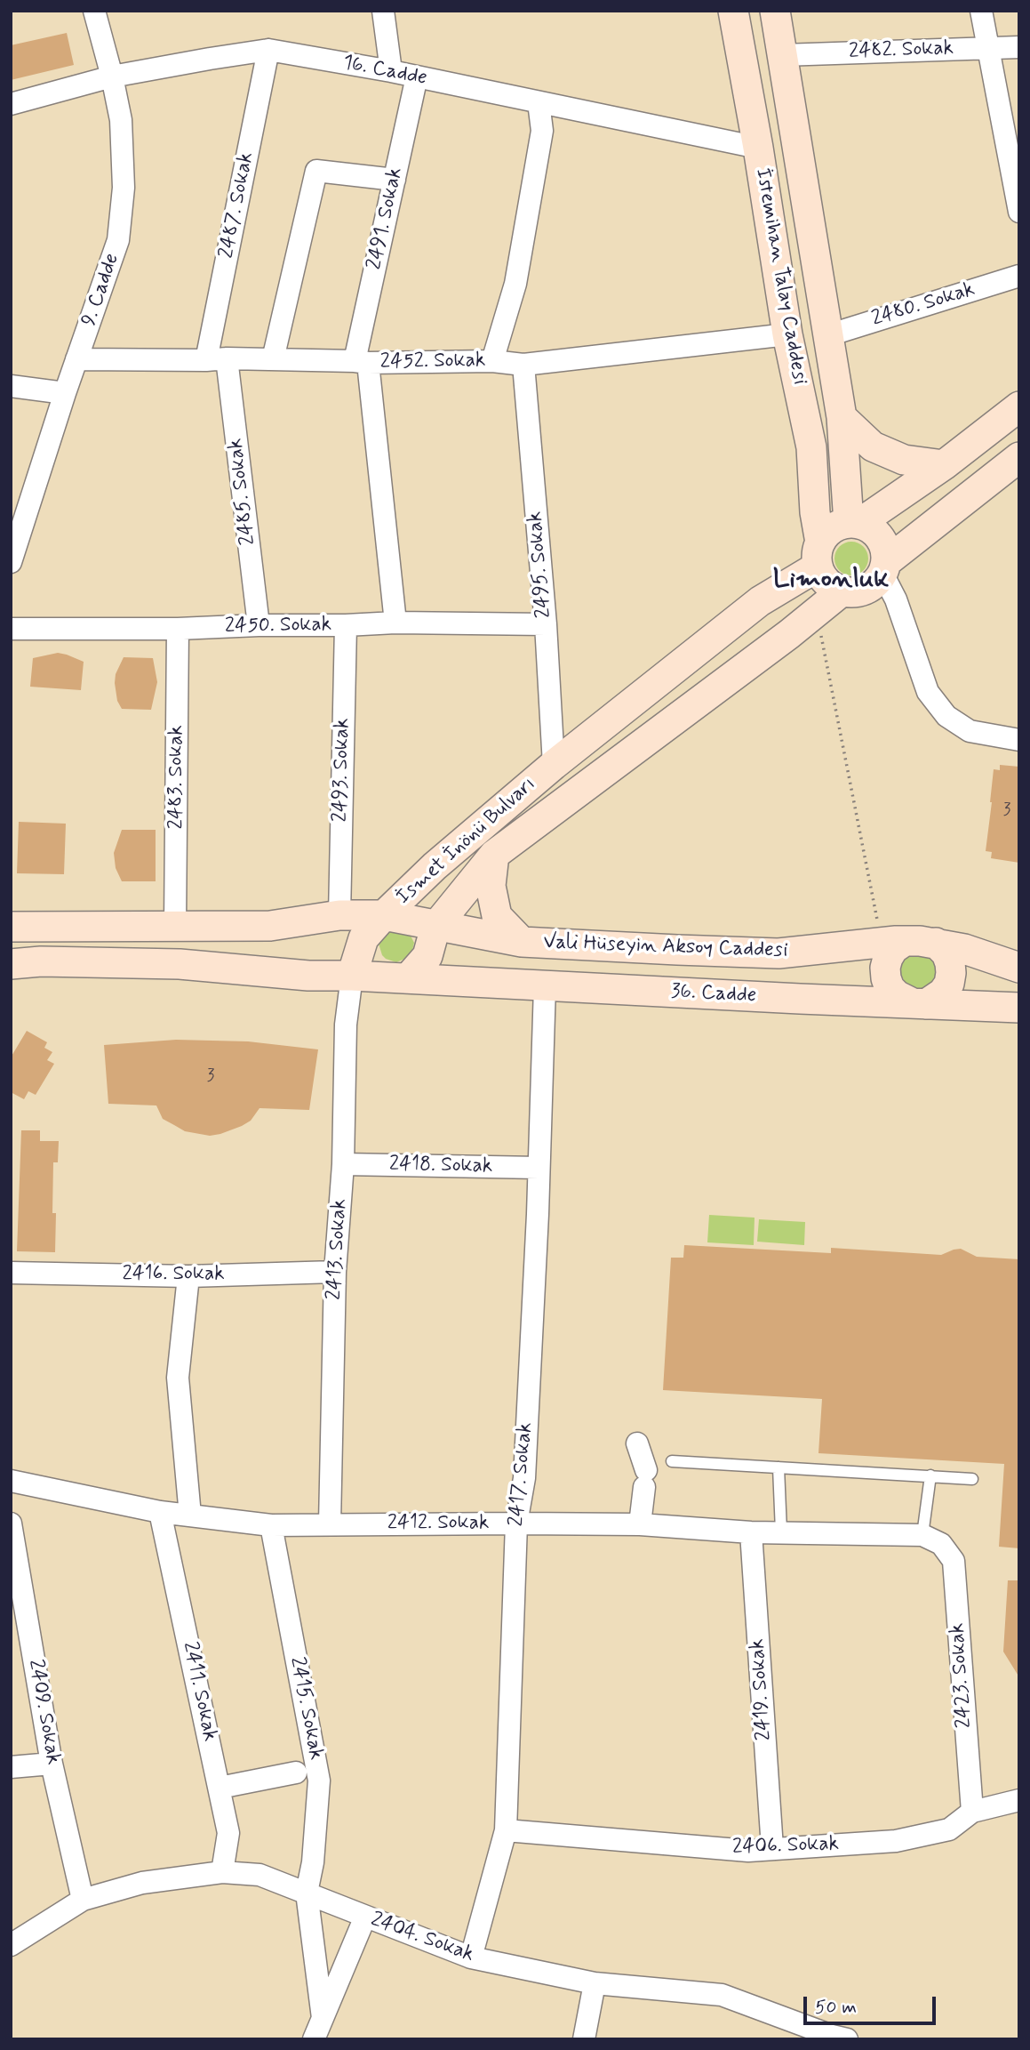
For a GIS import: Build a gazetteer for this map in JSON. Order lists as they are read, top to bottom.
{
  "streets": {
    "main road": [
      "İstemihan Talay Caddesi",
      "İsmet İnönü Bulvarı",
      "Vali Hüseyin Aksoy Caddesi",
      "36. Cadde"
    ],
    "street": [
      "2482. Sokak",
      "16. Cadde",
      "2487. Sokak",
      "2491. Sokak",
      "9. Cadde",
      "2480. Sokak",
      "2452. Sokak",
      "2485. Sokak",
      "2495. Sokak",
      "2450. Sokak",
      "2493. Sokak",
      "2483. Sokak",
      "2418. Sokak",
      "2413. Sokak",
      "2416. Sokak",
      "2417. Sokak",
      "2412. Sokak",
      "2423. Sokak",
      "2419. Sokak",
      "2411. Sokak",
      "2415. Sokak",
      "2409. Sokak",
      "2406. Sokak",
      "2404. Sokak"
    ]
  },
  "crossings": [
    ["2482. Sokak", "İstemihan Talay Caddesi"],
    ["16. Cadde", "2487. Sokak"],
    ["16. Cadde", "2491. Sokak"],
    ["16. Cadde", "İstemihan Talay Caddesi"],
    ["16. Cadde", "9. Cadde"],
    ["2487. Sokak", "2452. Sokak"],
    ["2487. Sokak", "2485. Sokak"],
    ["2491. Sokak", "2452. Sokak"],
    ["2491. Sokak", "2450. Sokak"],
    ["İstemihan Talay Caddesi", "2480. Sokak"],
    ["İstemihan Talay Caddesi", "2452. Sokak"],
    ["İstemihan Talay Caddesi", "İsmet İnönü Bulvarı"],
    ["9. Cadde", "2452. Sokak"],
    ["2452. Sokak", "2485. Sokak"],
    ["2452. Sokak", "2495. Sokak"],
    ["2485. Sokak", "2450. Sokak"],
    ["2495. Sokak", "2450. Sokak"],
    ["2495. Sokak", "İsmet İnönü Bulvarı"],
    ["2450. Sokak", "2493. Sokak"],
    ["2450. Sokak", "2483. Sokak"],
    ["2493. Sokak", "İsmet İnönü Bulvarı"],
    ["2483. Sokak", "İsmet İnönü Bulvarı"],
    ["İsmet İnönü Bulvarı", "Vali Hüseyin Aksoy Caddesi"],
    ["Vali Hüseyin Aksoy Caddesi", "36. Cadde"],
    ["36. Cadde", "2417. Sokak"],
    ["2418. Sokak", "2413. Sokak"],
    ["2418. Sokak", "2417. Sokak"],
    ["2413. Sokak", "2416. Sokak"],
    ["2413. Sokak", "2412. Sokak"],
    ["2417. Sokak", "2412. Sokak"],
    ["2417. Sokak", "2406. Sokak"],
    ["2417. Sokak", "2404. Sokak"],
    ["2412. Sokak", "2423. Sokak"],
    ["2412. Sokak", "2419. Sokak"],
    ["2412. Sokak", "2411. Sokak"],
    ["2412. Sokak", "2415. Sokak"],
    ["2423. Sokak", "2406. Sokak"],
    ["2419. Sokak", "2406. Sokak"],
    ["2411. Sokak", "2404. Sokak"],
    ["2415. Sokak", "2404. Sokak"],
    ["2409. Sokak", "2404. Sokak"]
  ],
  "districts": ["Limonluk"],
  "house_numbers": ["3", "3"],
  "scale_bar": "50 m"
}
